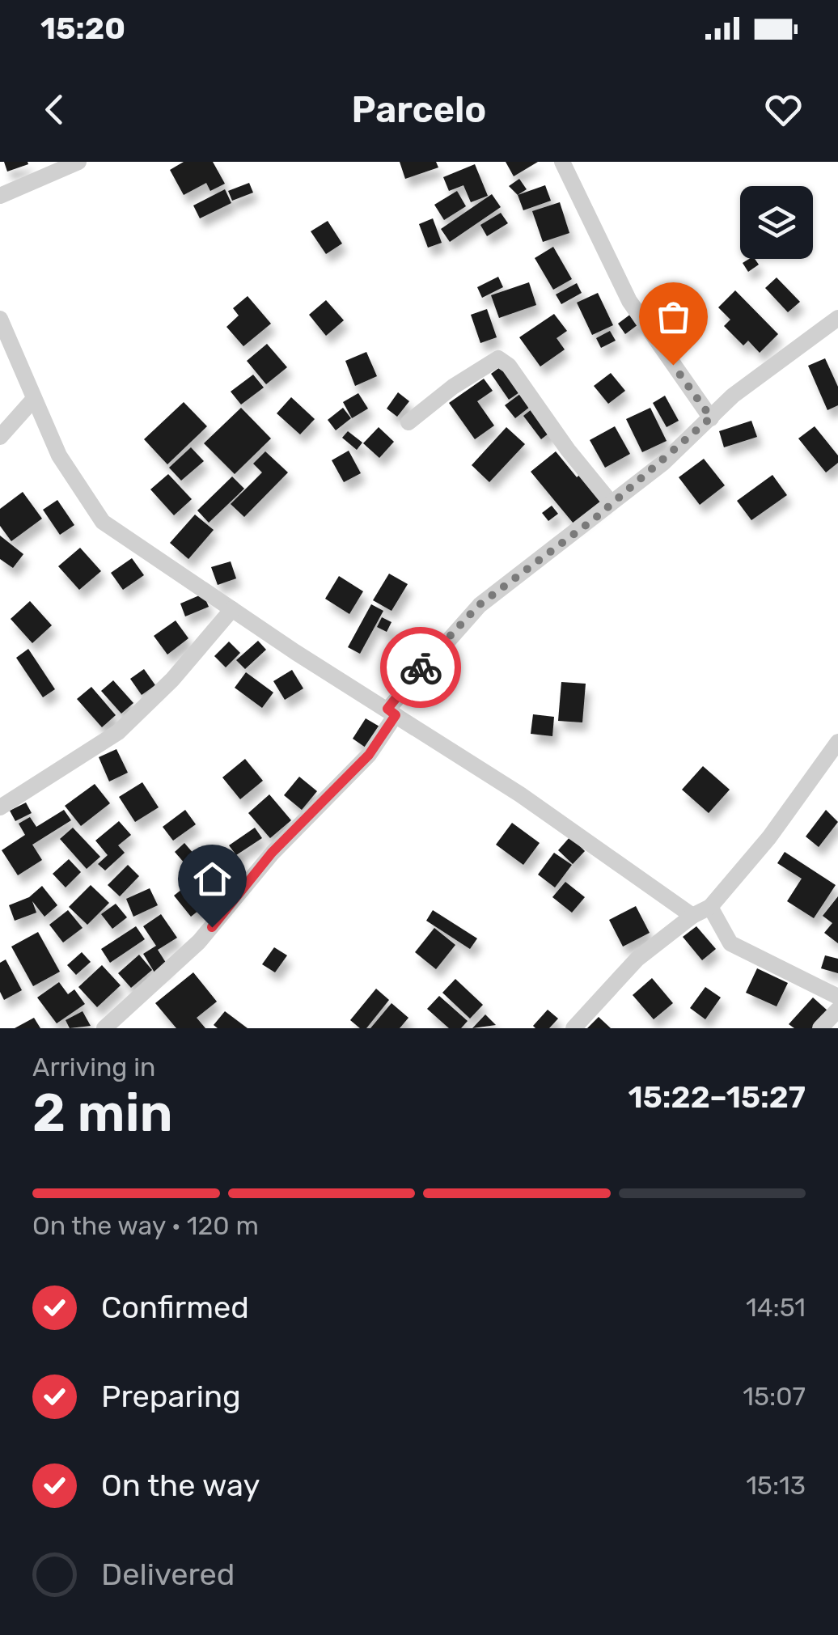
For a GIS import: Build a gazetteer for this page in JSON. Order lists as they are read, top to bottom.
{
  "page": {
    "status": "15:20",
    "header": "Parcelo",
    "heading": ["2 min", "Arriving in", "15:22–15:27"],
    "bar": "On the way · 120 m",
    "list": [
      ["Confirmed", "14:51"],
      ["Preparing", "15:07"],
      ["On the way", "15:13"],
      "Delivered"
    ]
  }
}
